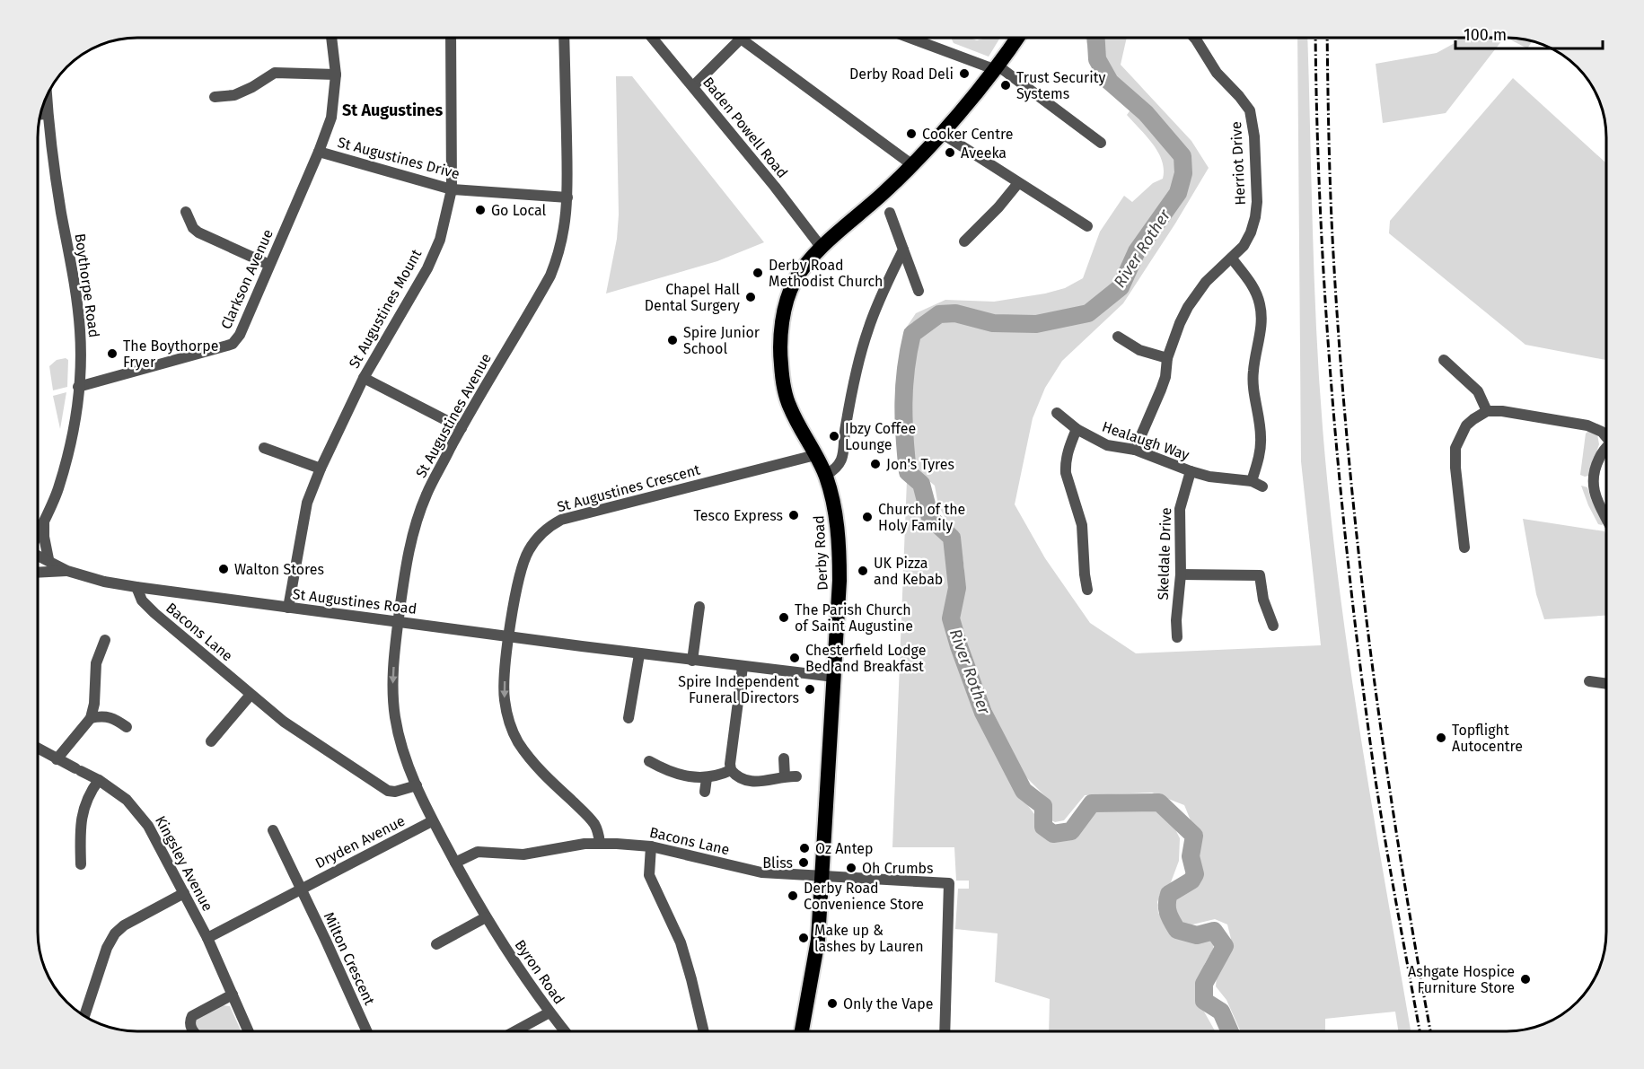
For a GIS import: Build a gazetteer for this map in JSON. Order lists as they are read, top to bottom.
{
  "streets": {
    "highway": ["Derby Road"],
    "street": [
      "Baden Powell Road",
      "St Augustines Drive",
      "Herriot Drive",
      "Clarkson Avenue",
      "Boythorpe Road",
      "St Augustines Mount",
      "St Augustines Avenue",
      "Healaugh Way",
      "St Augustines Crescent",
      "Skeldale Drive",
      "St Augustines Road",
      "Bacons Lane",
      "Dryden Avenue",
      "Kingsley Avenue",
      "Milton Crescent",
      "Byron Road"
    ]
  },
  "crossings": [
    ["Baden Powell Road", "Derby Road"],
    ["St Augustines Drive", "Clarkson Avenue"],
    ["St Augustines Drive", "St Augustines Mount"],
    ["St Augustines Drive", "St Augustines Avenue"],
    ["Herriot Drive", "Healaugh Way"],
    ["Clarkson Avenue", "Boythorpe Road"],
    ["St Augustines Mount", "St Augustines Road"],
    ["St Augustines Avenue", "St Augustines Road"],
    ["St Augustines Avenue", "Bacons Lane"],
    ["St Augustines Avenue", "Dryden Avenue"],
    ["St Augustines Avenue", "Byron Road"],
    ["Healaugh Way", "Skeldale Drive"],
    ["St Augustines Crescent", "Derby Road"],
    ["St Augustines Crescent", "St Augustines Road"],
    ["St Augustines Crescent", "Bacons Lane"],
    ["Derby Road", "St Augustines Road"],
    ["Derby Road", "Bacons Lane"],
    ["St Augustines Road", "Bacons Lane"],
    ["Bacons Lane", "Byron Road"],
    ["Dryden Avenue", "Kingsley Avenue"],
    ["Dryden Avenue", "Milton Crescent"],
    ["Dryden Avenue", "Byron Road"]
  ],
  "one_way": ["St Augustines Crescent"],
  "districts": ["St Augustines"],
  "water": ["River Rother"],
  "places": [
    "Derby Road Deli",
    "Trust Security Systems",
    "Cooker Centre",
    "Aveeka",
    "Go Local",
    "Derby Road Methodist Church",
    "Chapel Hall Dental Surgery",
    "Spire Junior School",
    "The Boythorpe Fryer",
    "Ibzy Coffee Lounge",
    "Jon's Tyres",
    "Tesco Express",
    "Church of the Holy Family",
    "Walton Stores",
    "UK Pizza and Kebab",
    "The Parish Church of Saint Augustine",
    "Chesterfield Lodge Bed and Breakfast",
    "Spire Independent Funeral Directors",
    "Topflight Autocentre",
    "Oz Antep",
    "Bliss",
    "Oh Crumbs",
    "Derby Road Convenience Store",
    "Make up & lashes by Lauren",
    "Ashgate Hospice Furniture Store",
    "Only the Vape"
  ],
  "scale_bar": "100 m"
}
